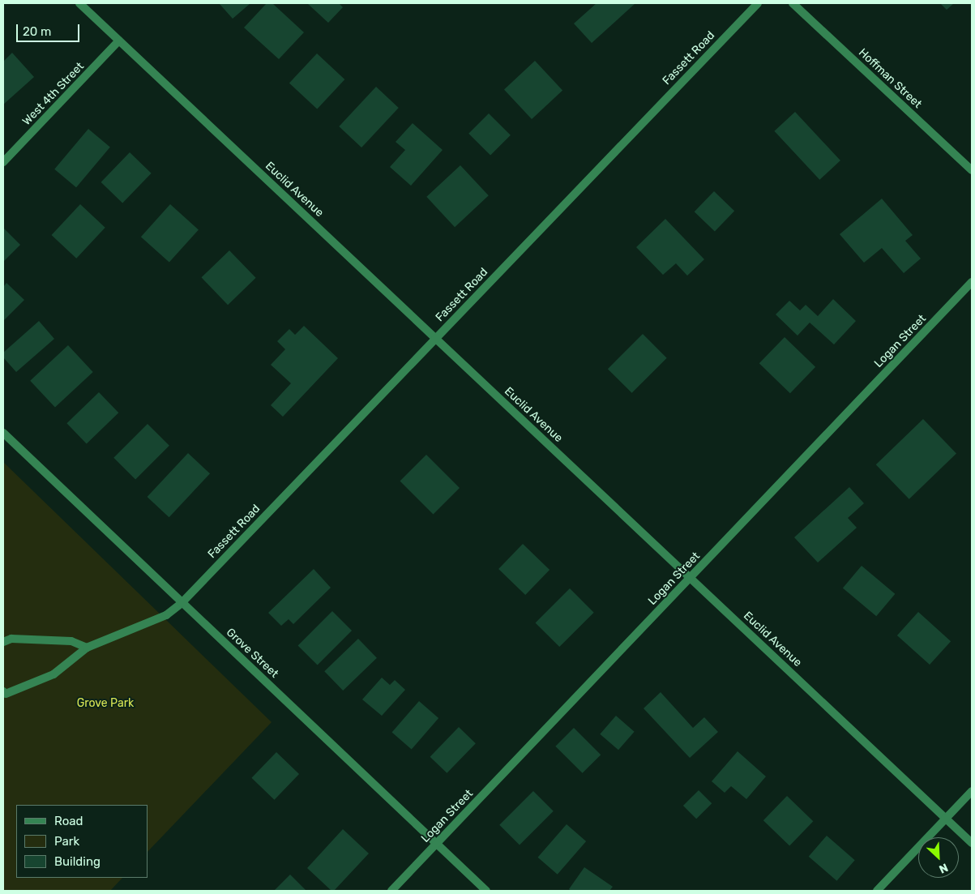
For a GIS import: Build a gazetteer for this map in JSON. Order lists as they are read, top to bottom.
{
  "streets": {
    "street": [
      "Fassett Road",
      "Hoffman Street",
      "West 4th Street",
      "Euclid Avenue",
      "Logan Street",
      "Grove Street"
    ]
  },
  "crossings": [
    ["Fassett Road", "Euclid Avenue"],
    ["Fassett Road", "Grove Street"],
    ["West 4th Street", "Euclid Avenue"],
    ["Euclid Avenue", "Logan Street"],
    ["Logan Street", "Grove Street"]
  ],
  "parks": ["Grove Park"],
  "legend": ["Road", "Park", "Building"],
  "scale_bar": "20 m",
  "north": "bottom right"
}
